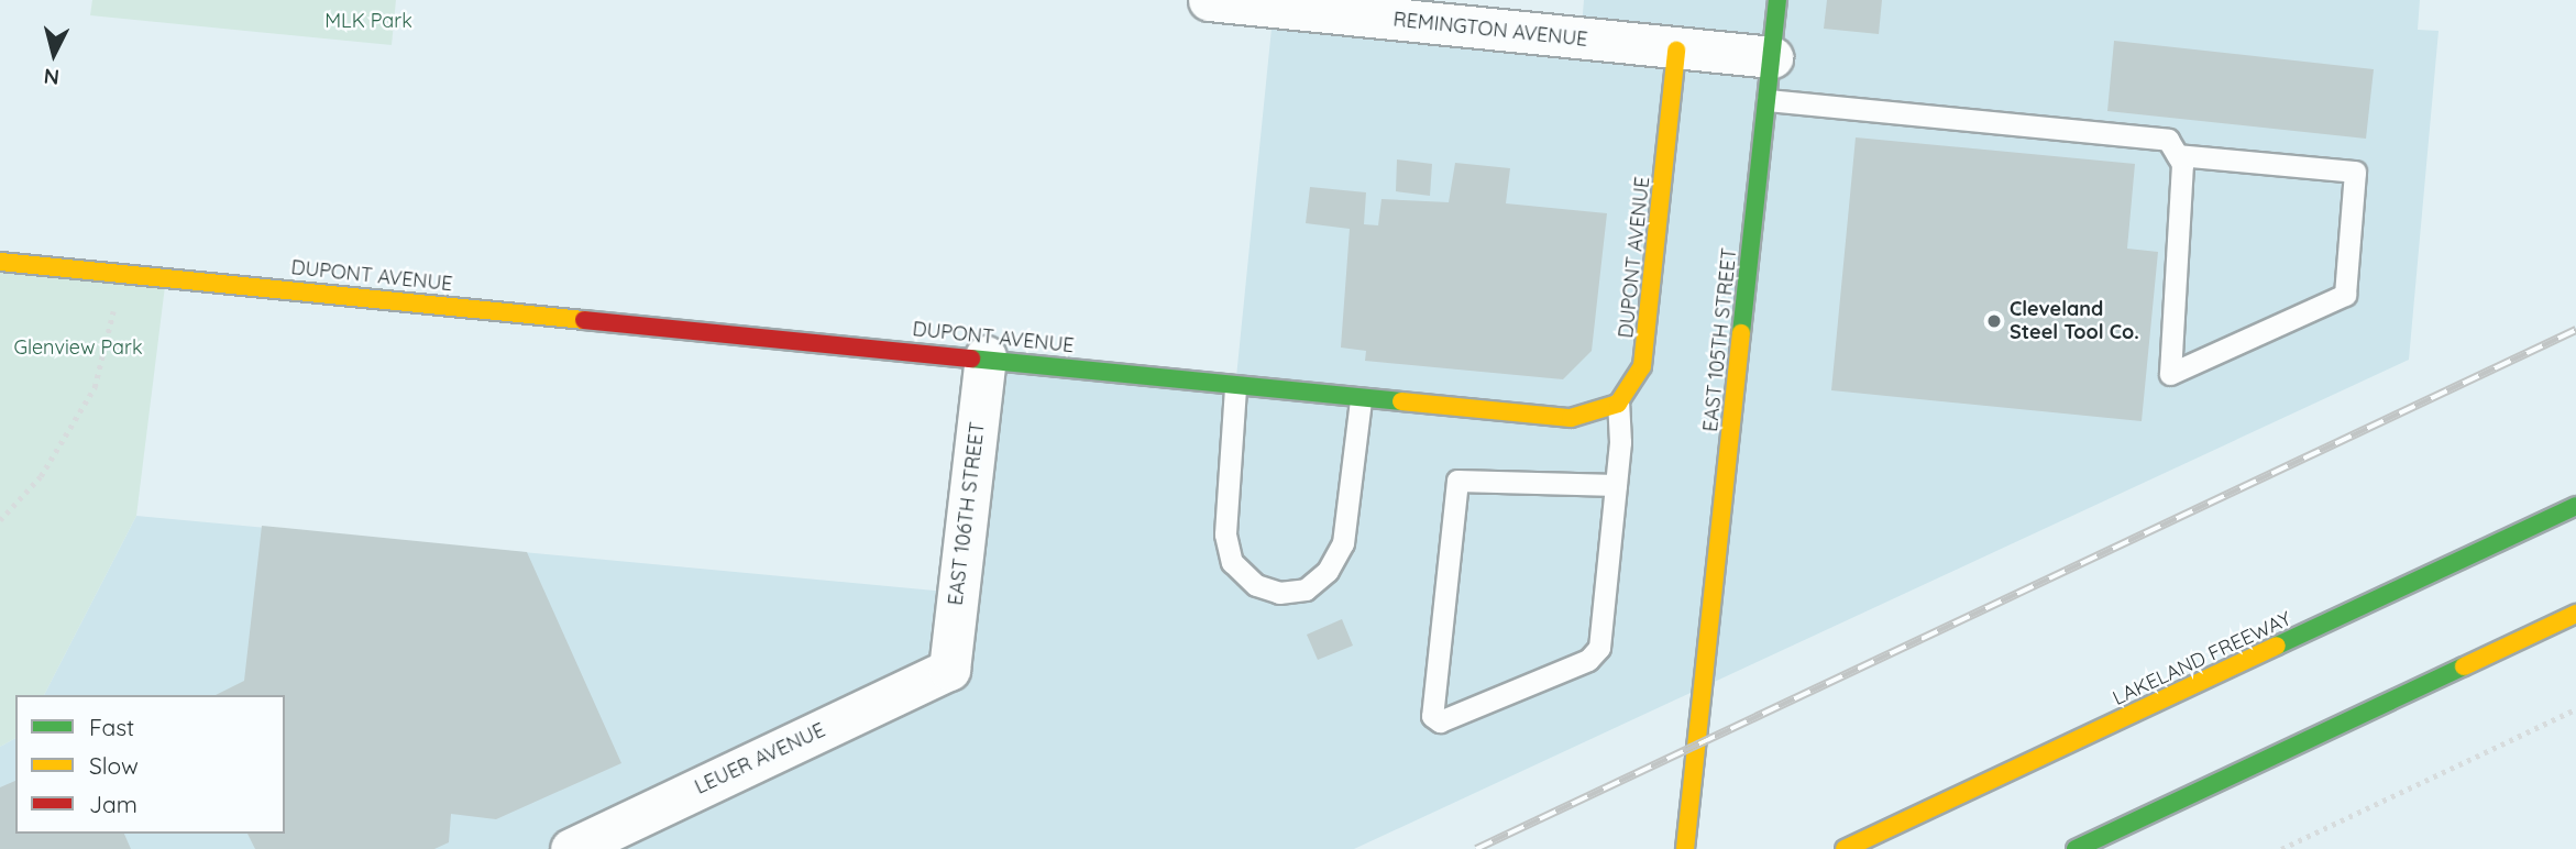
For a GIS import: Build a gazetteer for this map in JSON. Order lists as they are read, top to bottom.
{
  "streets": {
    "main road": ["DUPONT AVENUE", "EAST 105TH STREET", "LAKELAND FREEWAY"],
    "street": ["REMINGTON AVENUE", "EAST 106TH STREET", "LEUER AVENUE"]
  },
  "crossings": [
    ["REMINGTON AVENUE", "DUPONT AVENUE"],
    ["REMINGTON AVENUE", "EAST 105TH STREET"],
    ["DUPONT AVENUE", "EAST 106TH STREET"],
    ["EAST 106TH STREET", "LEUER AVENUE"]
  ],
  "parks": ["MLK Park", "Glenview Park"],
  "places": ["Cleveland Steel Tool Co."],
  "legend": ["Fast", "Slow", "Jam"],
  "north": "bottom"
}
